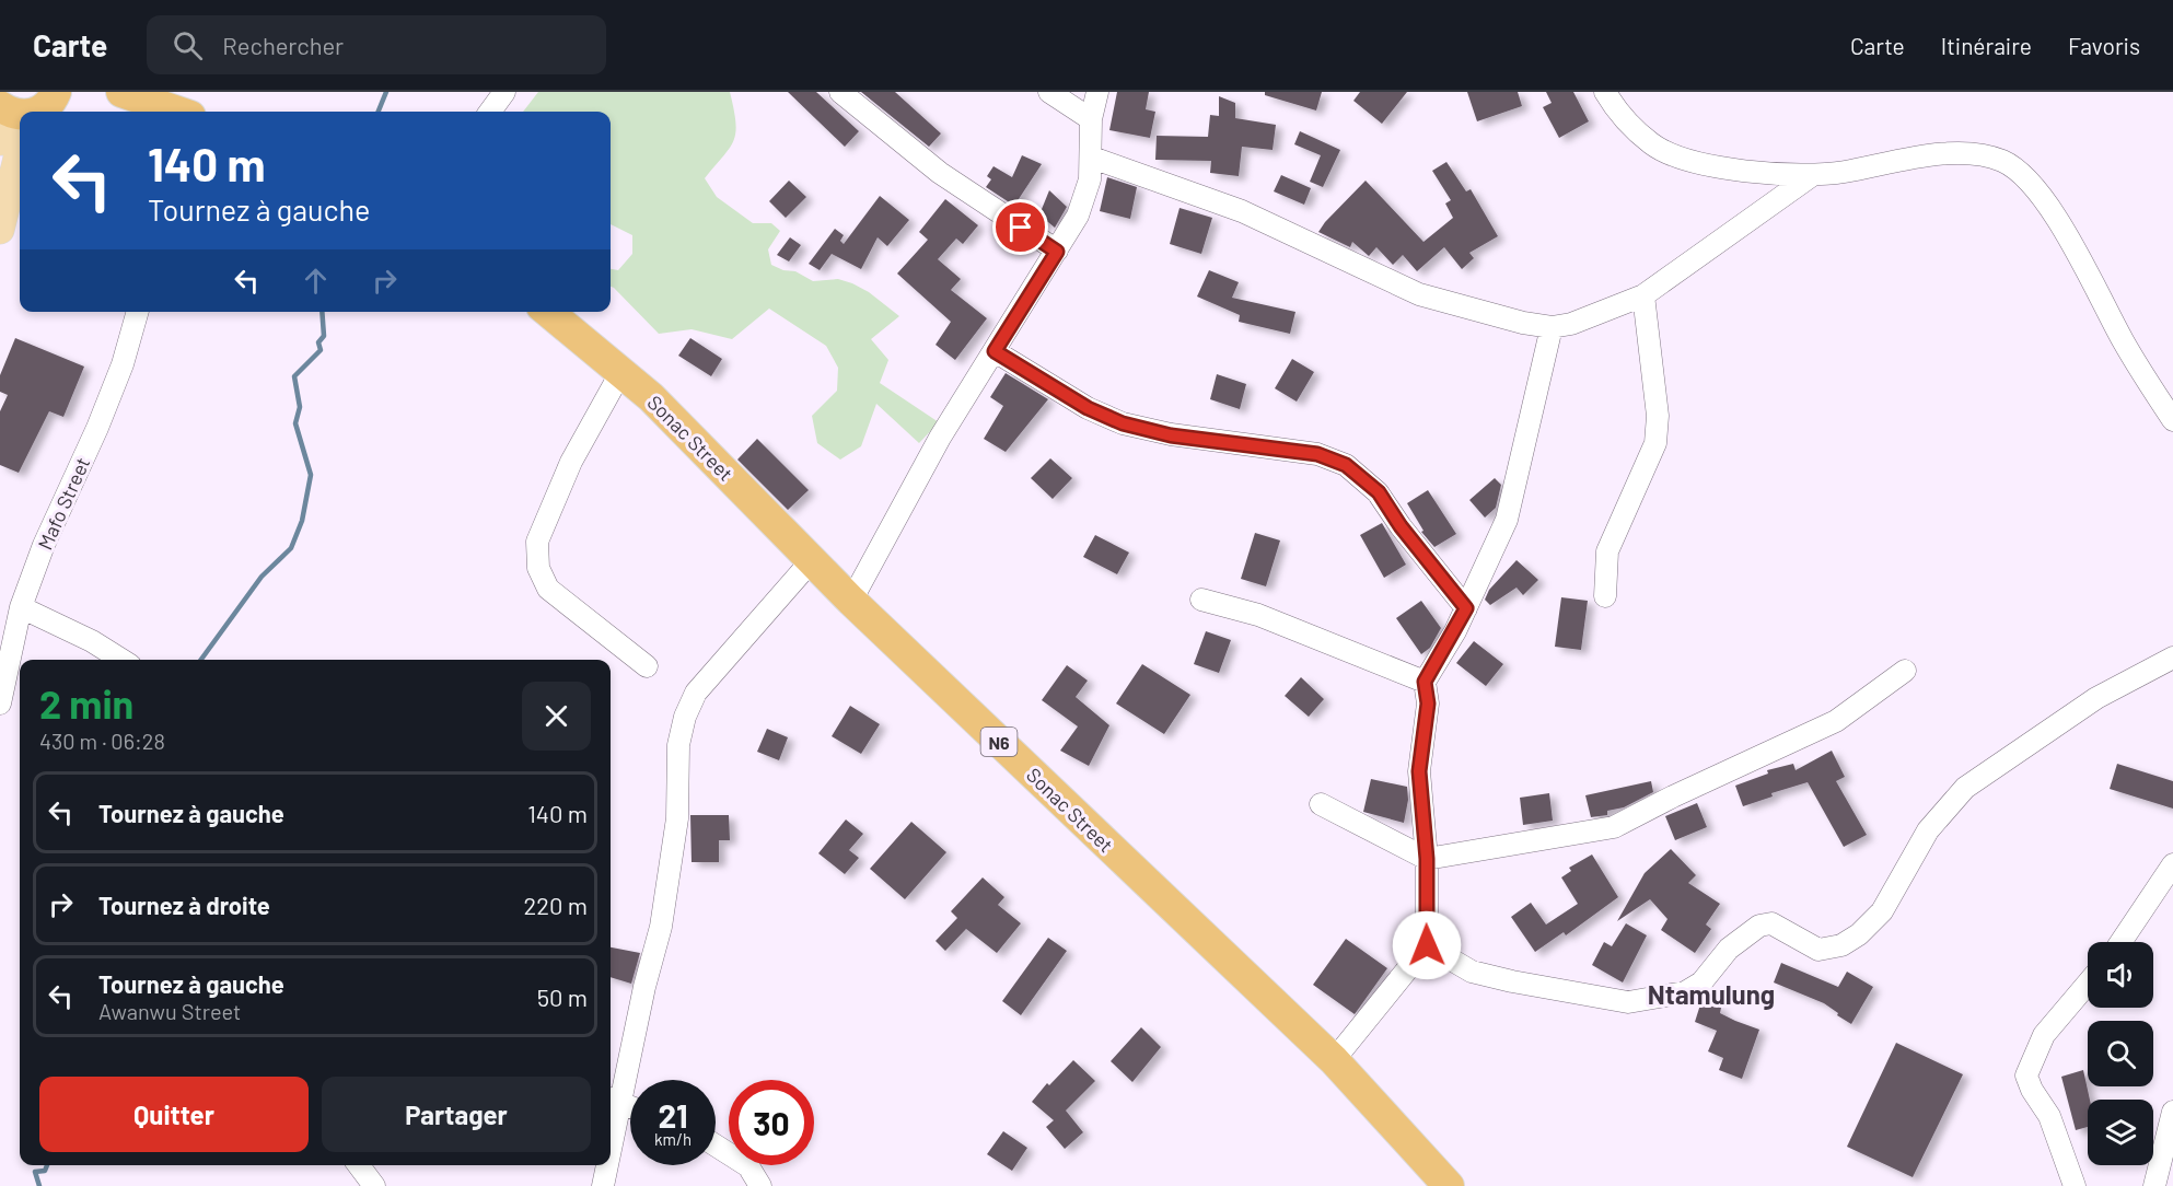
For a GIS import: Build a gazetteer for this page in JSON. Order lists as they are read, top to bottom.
{
  "streets": {
    "highway": ["Sonac Street", "N6"],
    "street": ["Mafo Street"]
  },
  "districts": ["Ntamulung"],
  "page": {
    "header": "Carte",
    "search": "Rechercher",
    "nav": ["Carte", "Itinéraire", "Favoris"],
    "turn": ["140 m", "Tournez à gauche"],
    "heading": ["2 min", "430 m · 06:28"],
    "list": [
      {
        "name": "Tournez à gauche",
        "value": "140 m"
      },
      {
        "name": "Tournez à droite",
        "value": "220 m"
      },
      {
        "name": "Tournez à gauche",
        "note": "Awanwu Street",
        "value": "50 m"
      }
    ],
    "buttons": ["Quitter", "Partager"],
    "speed": "21 km/h",
    "limit": "30"
  }
}
